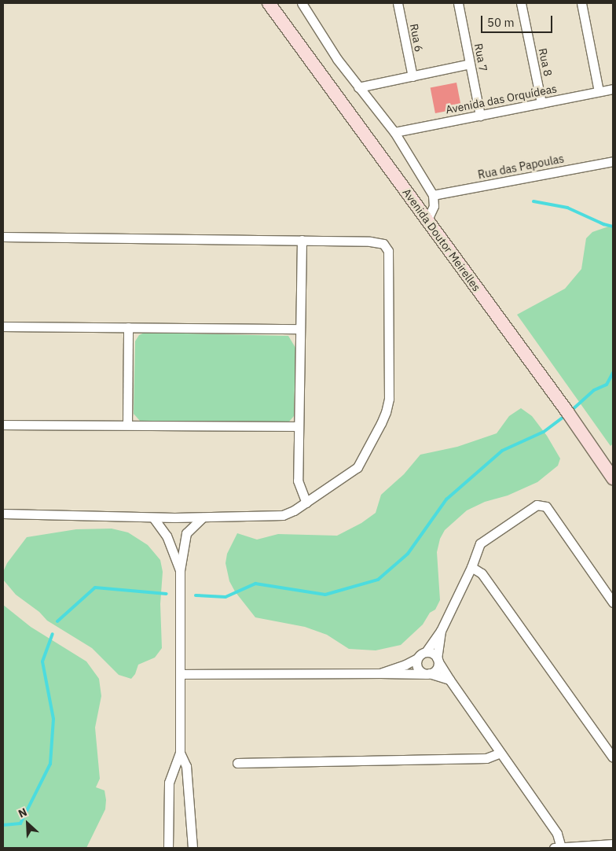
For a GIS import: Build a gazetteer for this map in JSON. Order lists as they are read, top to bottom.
{
  "streets": {
    "street": [
      "Rua 6",
      "Rua 7",
      "Rua 8",
      "Avenida das Orquídeas",
      "Rua das Papoulas",
      "Avenida Doutor Meirelles"
    ]
  },
  "crossings": [
    ["Rua 7", "Avenida das Orquídeas"],
    ["Rua 8", "Avenida das Orquídeas"]
  ],
  "scale_bar": "50 m",
  "north": "top left"
}
